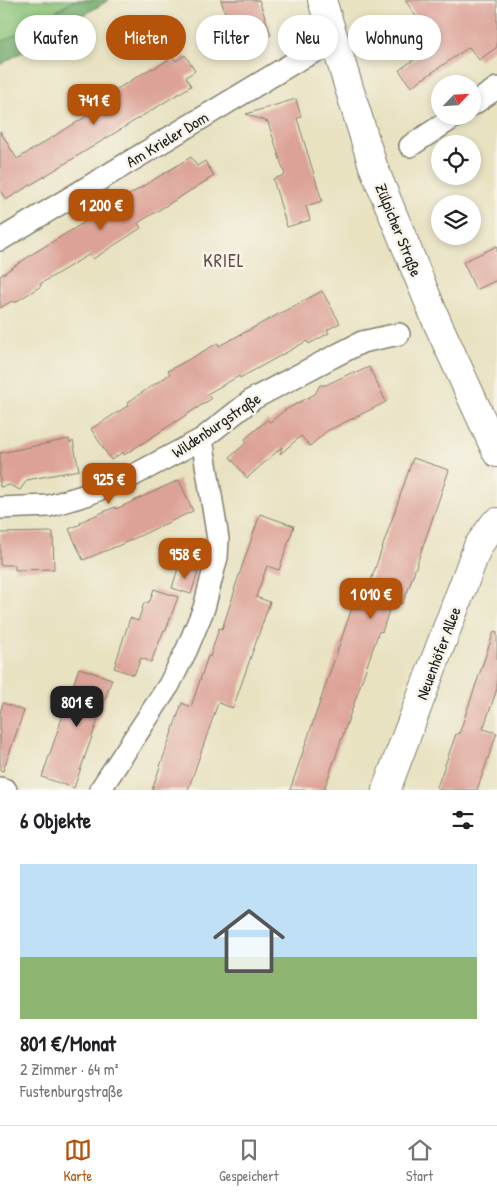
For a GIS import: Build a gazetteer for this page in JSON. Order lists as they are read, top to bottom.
{
  "streets": {
    "street": [
      "Am Krieler Dom",
      "Zülpicher Straße",
      "Wildenburgstraße",
      "Neuenhöfer Allee"
    ]
  },
  "districts": ["KRIEL"],
  "north": "top right",
  "page": {
    "chip": [
      "Kaufen",
      "Mieten",
      "Filter",
      "Neu",
      "Wohnung"
    ],
    "price": [
      "741 €",
      "1 200 €",
      "925 €",
      "958 €",
      "1 010 €",
      "801 €"
    ],
    "heading": "6 Objekte",
    "list": [
      {
        "name": "801 €/Monat",
        "note": "2 Zimmer · 64 m² · Fustenburgstraße"
      }
    ],
    "tabs": ["Karte", "Gespeichert", "Start"]
  }
}
